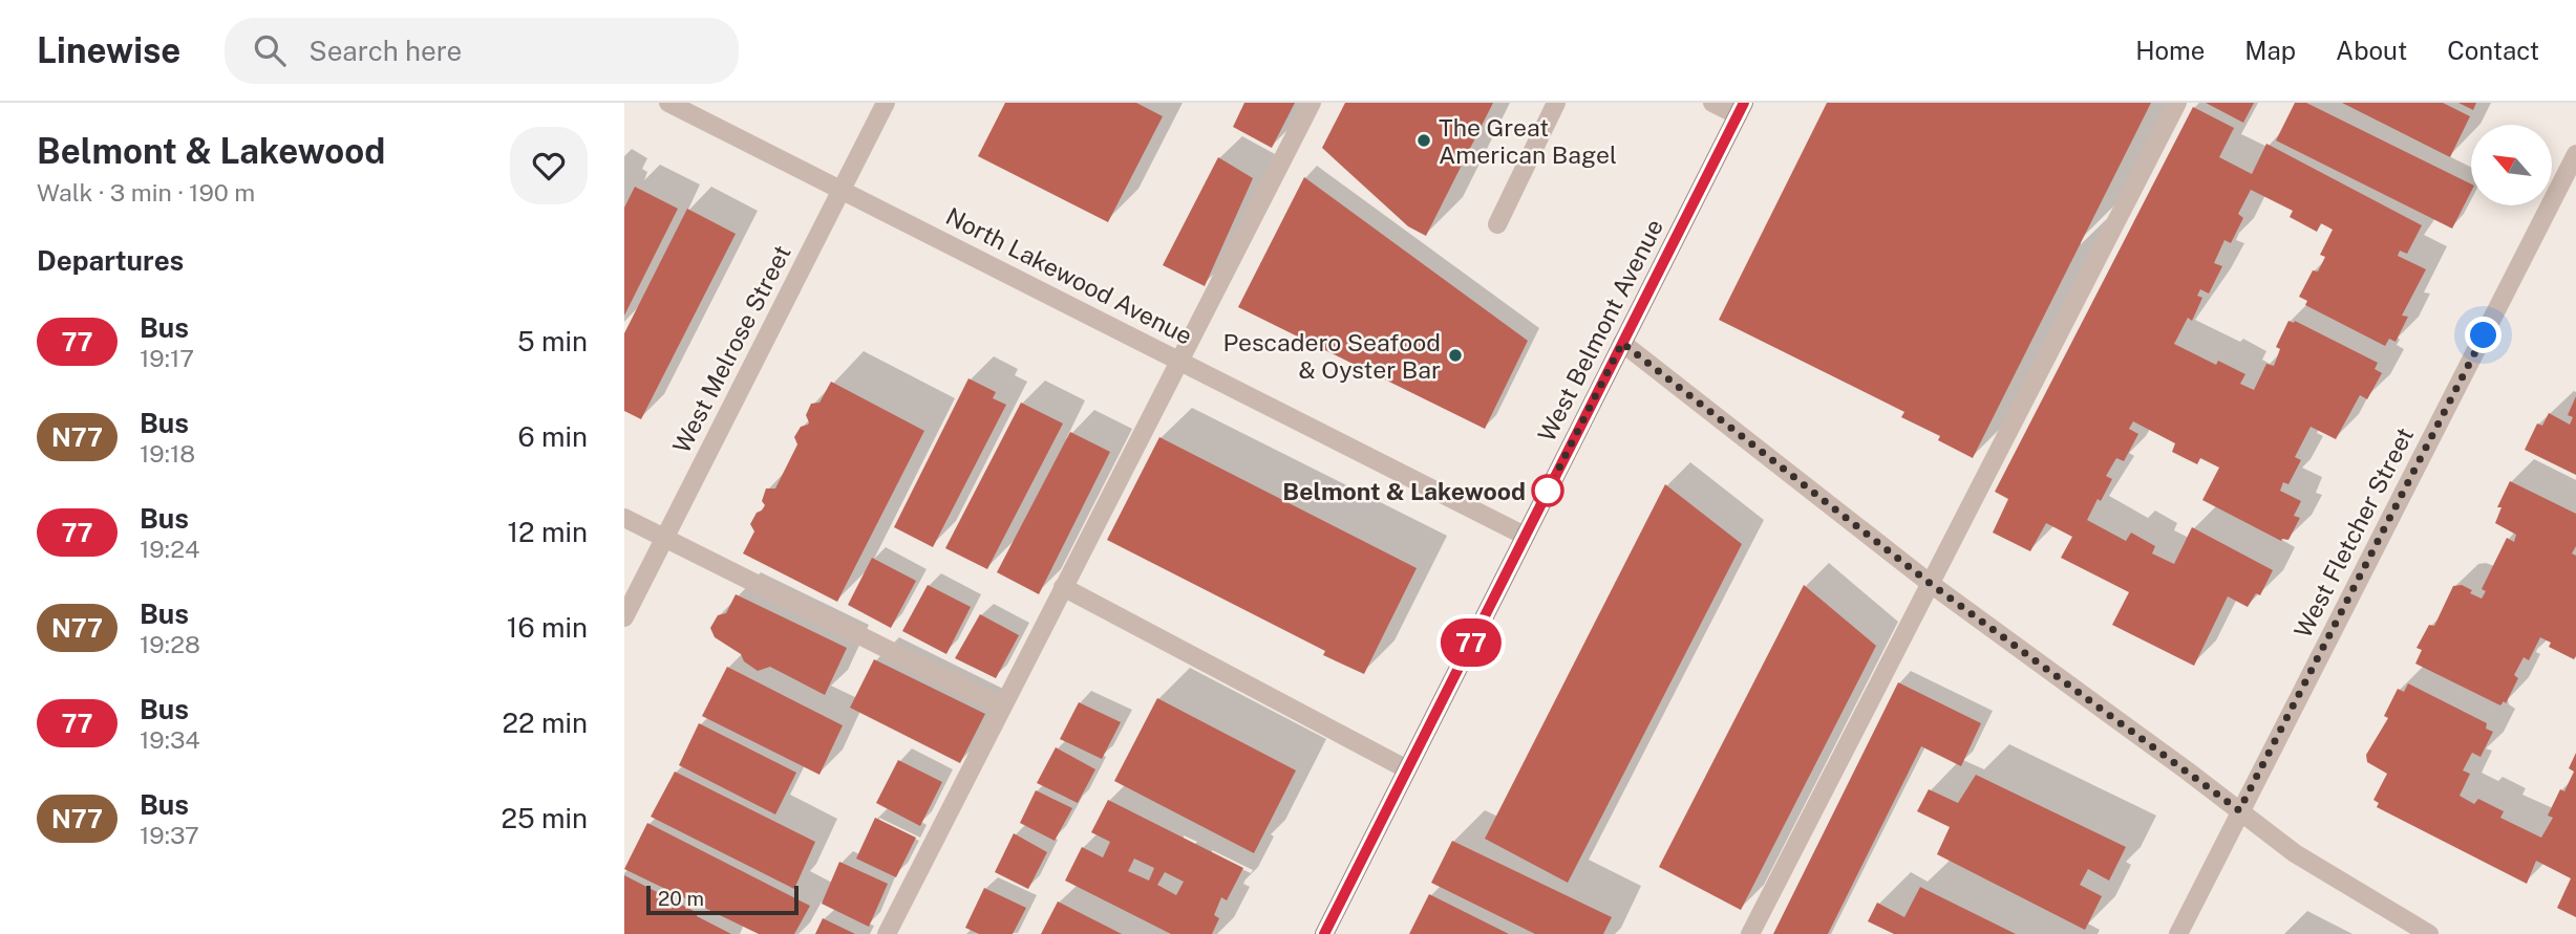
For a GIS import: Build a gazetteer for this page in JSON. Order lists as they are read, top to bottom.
{
  "streets": {
    "main road": ["West Belmont Avenue"],
    "street": ["North Lakewood Avenue", "West Melrose Street", "West Fletcher Street"]
  },
  "crossings": [
    ["North Lakewood Avenue", "West Belmont Avenue"],
    ["North Lakewood Avenue", "West Melrose Street"]
  ],
  "places": ["The Great American Bagel", "Pescadero Seafood & Oyster Bar", "Belmont & Lakewood"],
  "lines": ["bus line 77"],
  "scale_bar": "20 m",
  "north": "top left",
  "page": {
    "header": "Linewise",
    "search": "Search here",
    "nav": [
      "Home",
      "Map",
      "About",
      "Contact"
    ],
    "heading": [
      ["Belmont & Lakewood", "Walk · 3 min · 190 m"],
      "Departures"
    ],
    "on_map": "77",
    "list": [
      {
        "mark": "77",
        "name": "Bus",
        "note": "19:17",
        "value": "5 min"
      },
      {
        "mark": "N77",
        "name": "Bus",
        "note": "19:18",
        "value": "6 min"
      },
      {
        "mark": "77",
        "name": "Bus",
        "note": "19:24",
        "value": "12 min"
      },
      {
        "mark": "N77",
        "name": "Bus",
        "note": "19:28",
        "value": "16 min"
      },
      {
        "mark": "77",
        "name": "Bus",
        "note": "19:34",
        "value": "22 min"
      },
      {
        "mark": "N77",
        "name": "Bus",
        "note": "19:37",
        "value": "25 min"
      }
    ],
    "scale": "20 m"
  }
}
